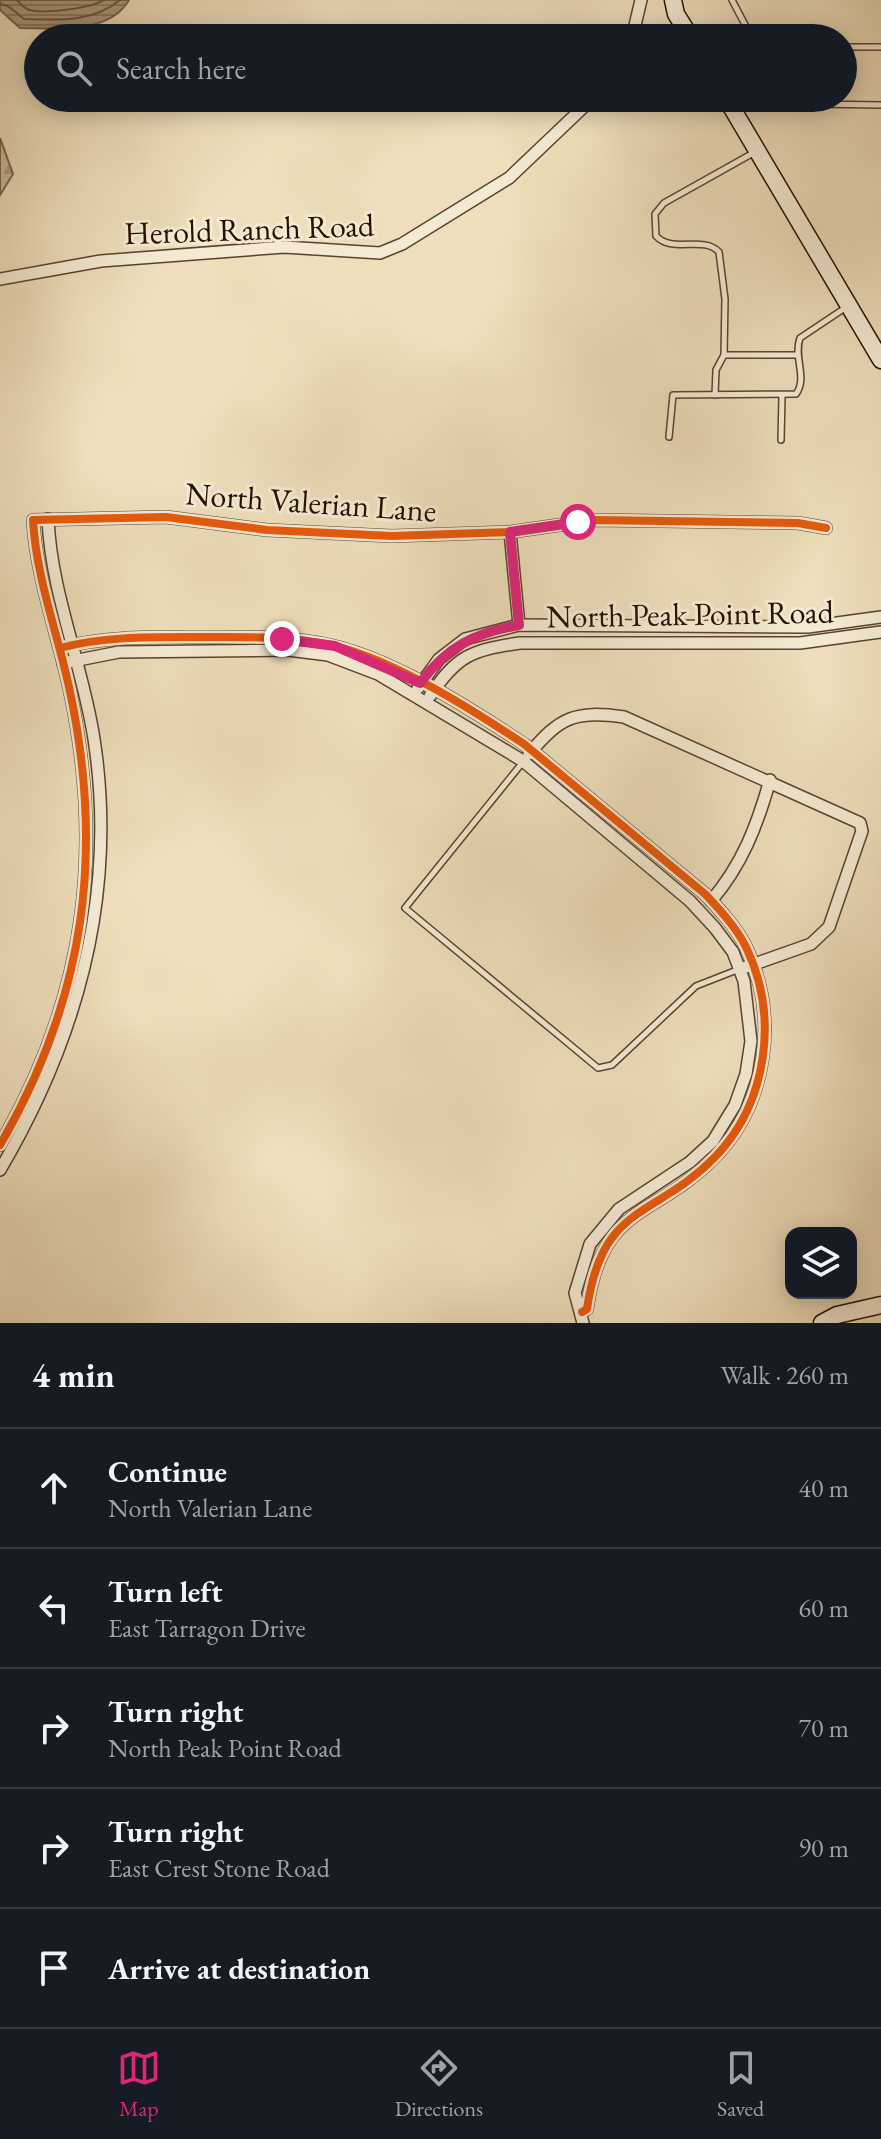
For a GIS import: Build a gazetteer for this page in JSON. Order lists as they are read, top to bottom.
{
  "streets": {
    "street": ["Herold Ranch Road", "North Valerian Lane", "North Peak Point Road"]
  },
  "page": {
    "search": "Search here",
    "heading": ["4 min", "Walk · 260 m"],
    "list": [
      ["Continue", "North Valerian Lane", "40 m"],
      ["Turn left", "East Tarragon Drive", "60 m"],
      ["Turn right", "North Peak Point Road", "70 m"],
      ["Turn right", "East Crest Stone Road", "90 m"],
      "Arrive at destination"
    ],
    "nav": ["Map", "Directions", "Saved"]
  }
}
